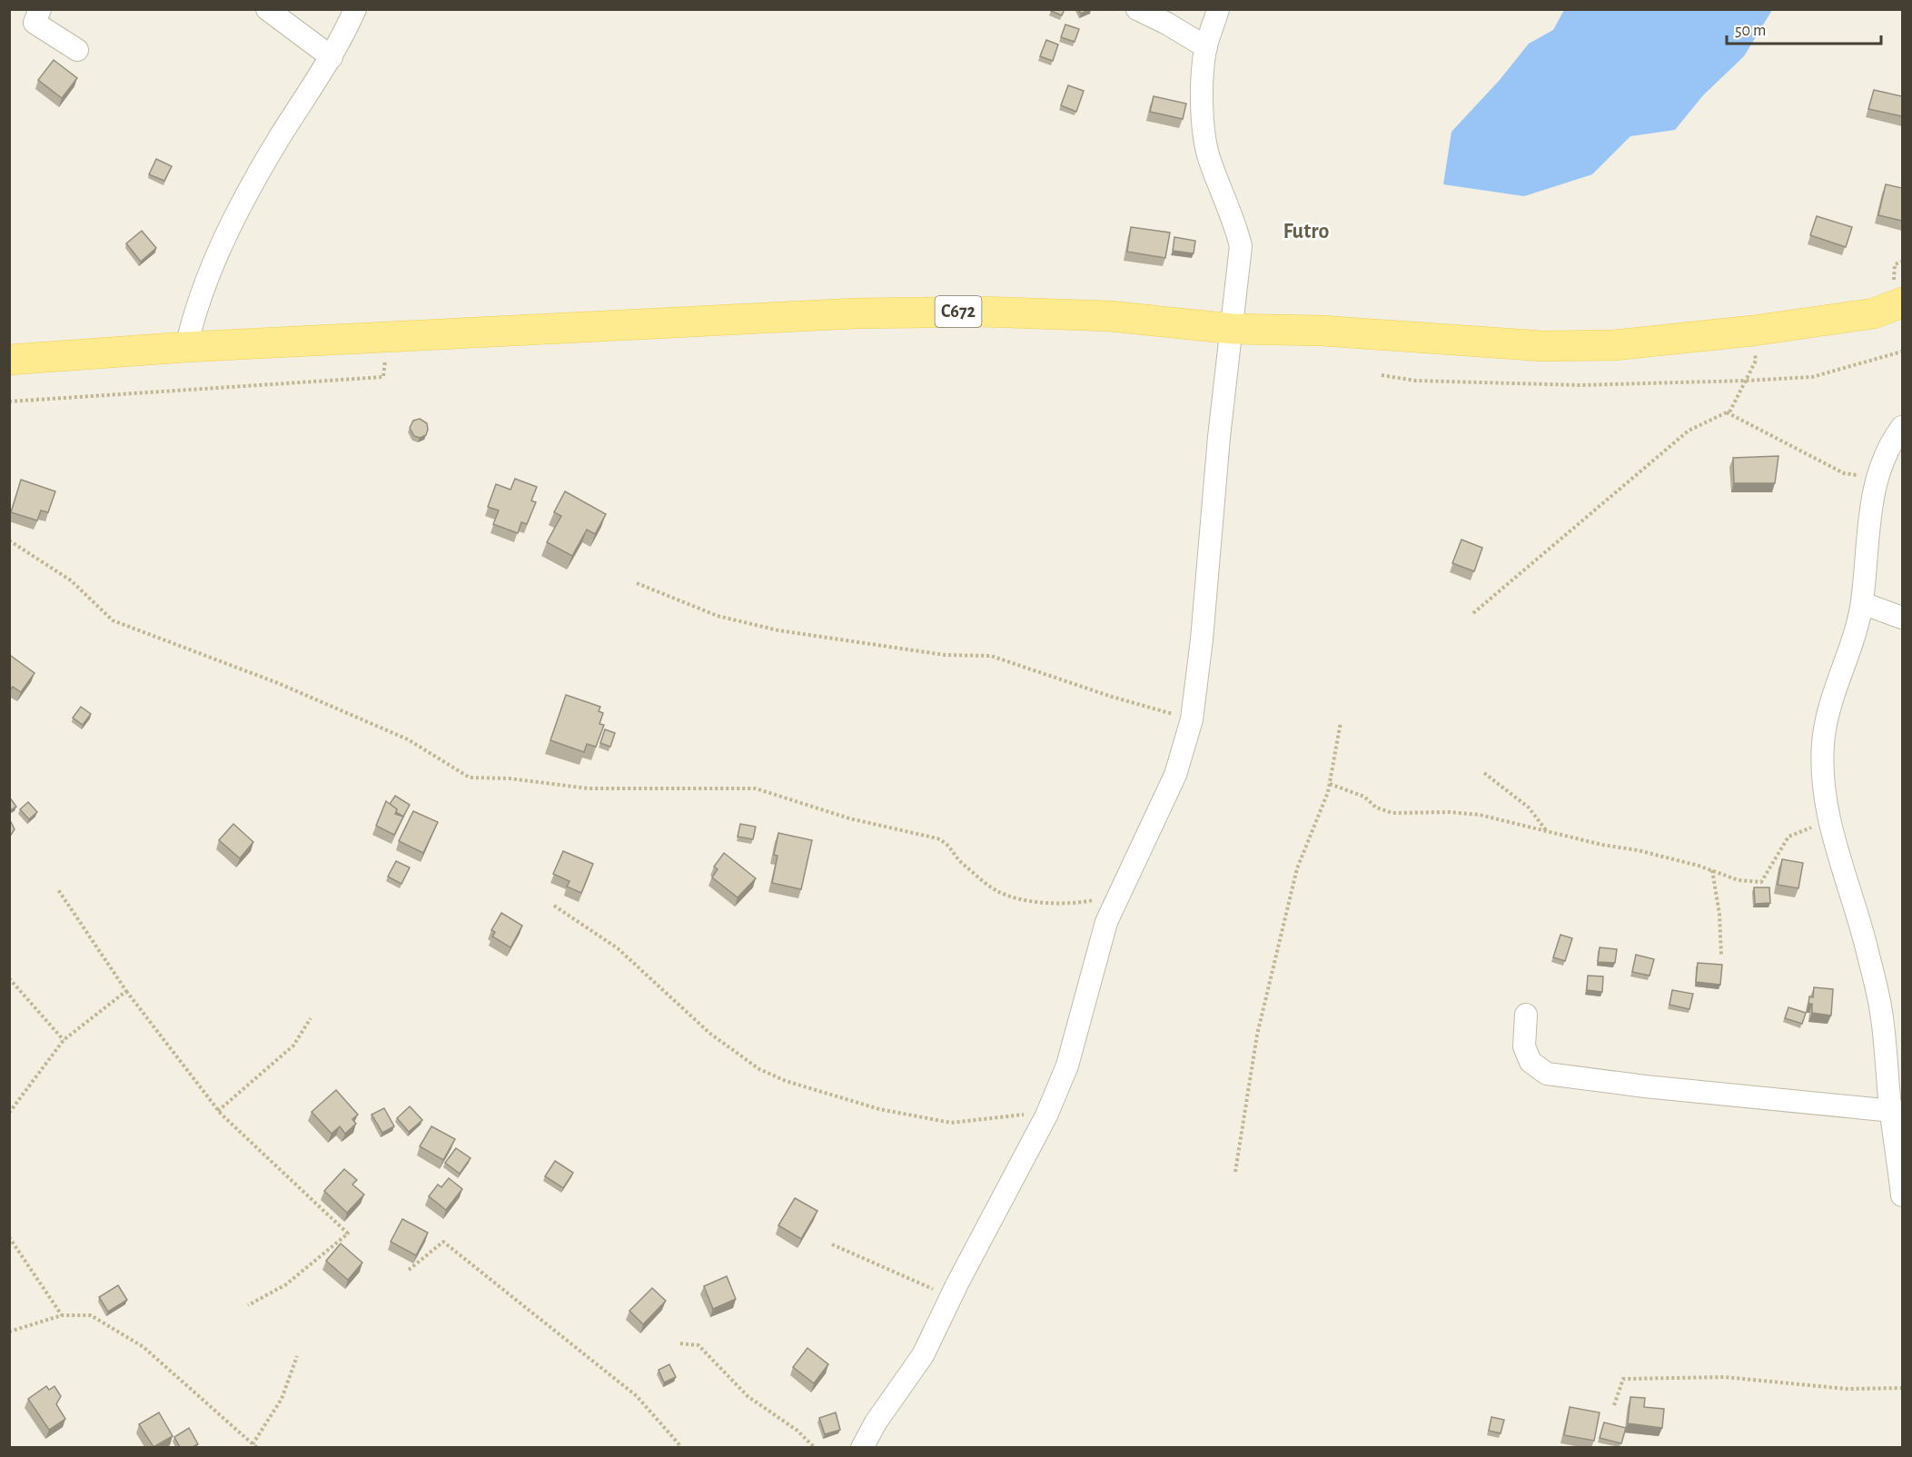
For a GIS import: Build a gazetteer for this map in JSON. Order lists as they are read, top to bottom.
{
  "streets": {
    "main road": ["C672"]
  },
  "districts": ["Futro"],
  "scale_bar": "50 m"
}
